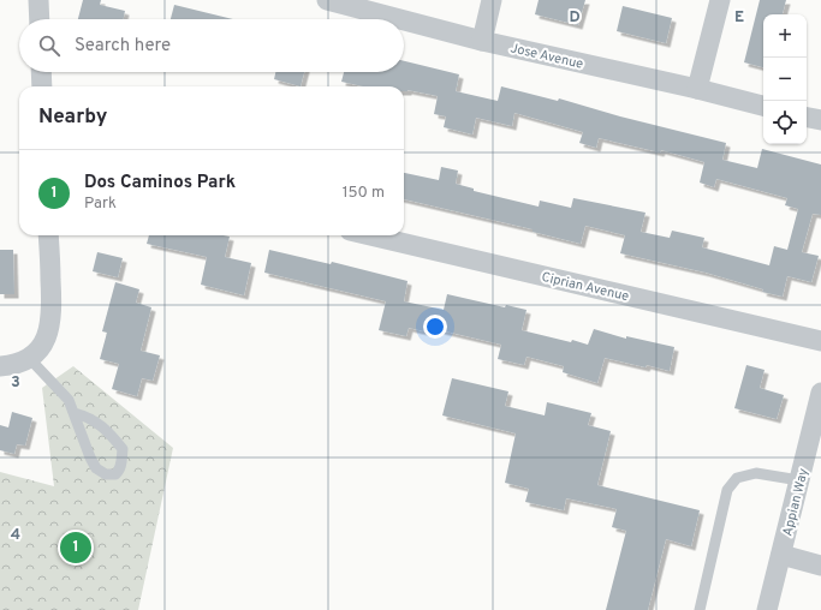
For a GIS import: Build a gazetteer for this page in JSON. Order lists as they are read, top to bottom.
{
  "streets": {
    "street": ["Jose Avenue", "Ciprian Avenue", "Appian Way"]
  },
  "page": {
    "map_buttons": ["+", "−"],
    "search": "Search here",
    "heading": "Nearby",
    "list": [
      {
        "mark": "1",
        "name": "Dos Caminos Park",
        "note": "Park",
        "value": "150 m"
      }
    ],
    "pins": "1"
  },
  "grid": {
    "columns": ["D", "E"],
    "rows": ["3", "4"]
  }
}
